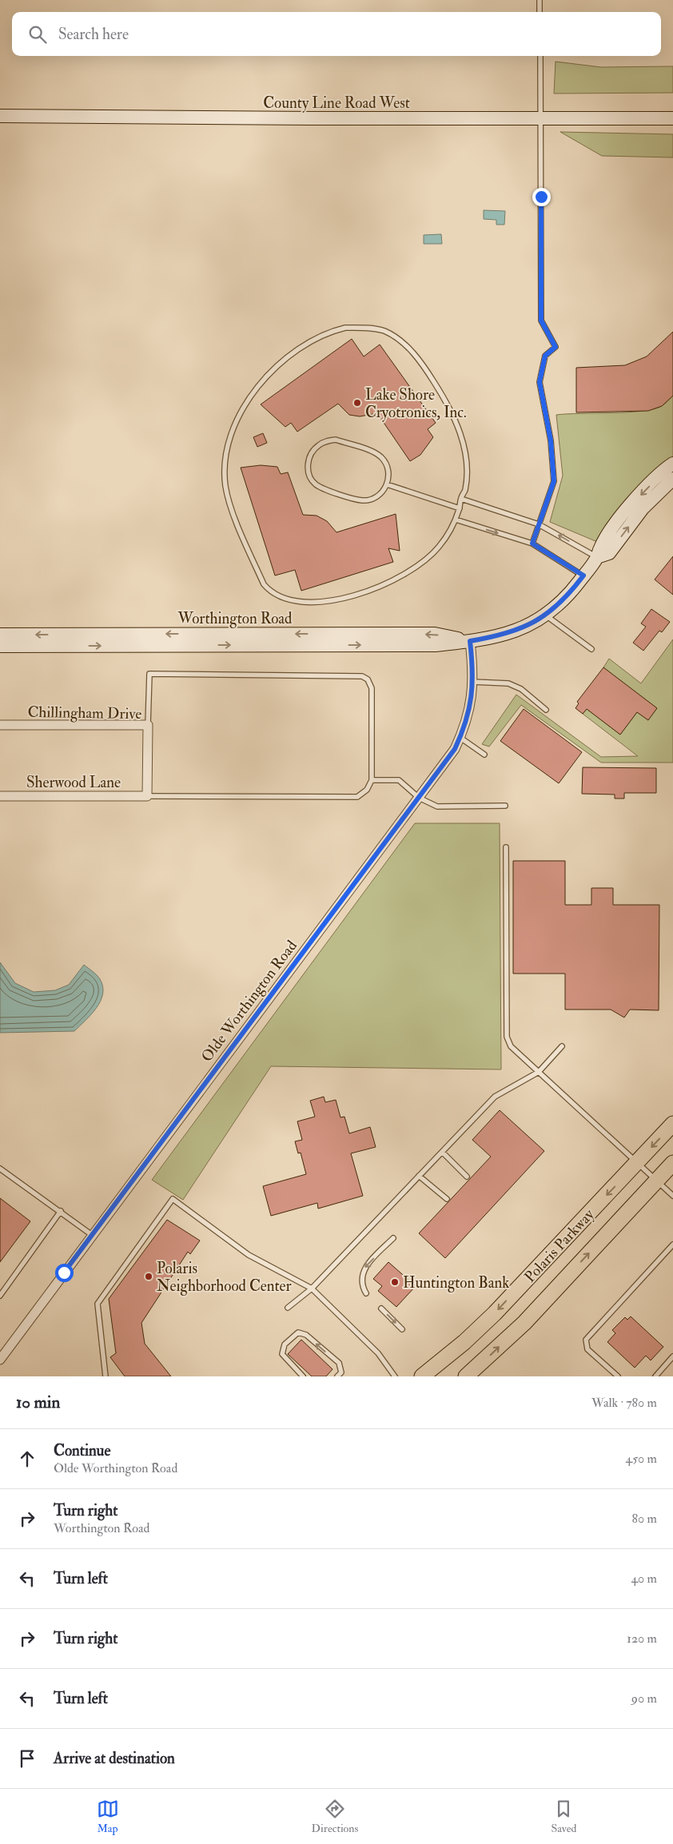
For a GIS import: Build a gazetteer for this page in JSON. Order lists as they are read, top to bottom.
{
  "streets": {
    "main road": ["Polaris Parkway"],
    "street": [
      "County Line Road West",
      "Worthington Road",
      "Chillingham Drive",
      "Sherwood Lane",
      "Olde Worthington Road"
    ]
  },
  "crossings": [
    ["Worthington Road", "Olde Worthington Road"],
    ["Chillingham Drive", "Sherwood Lane"]
  ],
  "places": ["Lake Shore Cryotronics, Inc.", "Polaris Neighborhood Center", "Huntington Bank"],
  "page": {
    "search": "Search here",
    "heading": ["10 min", "Walk · 780 m"],
    "list": [
      ["Continue", "Olde Worthington Road", "450 m"],
      ["Turn right", "Worthington Road", "80 m"],
      ["Turn left", "40 m"],
      ["Turn right", "120 m"],
      ["Turn left", "90 m"],
      "Arrive at destination"
    ],
    "nav": ["Map", "Directions", "Saved"]
  }
}
